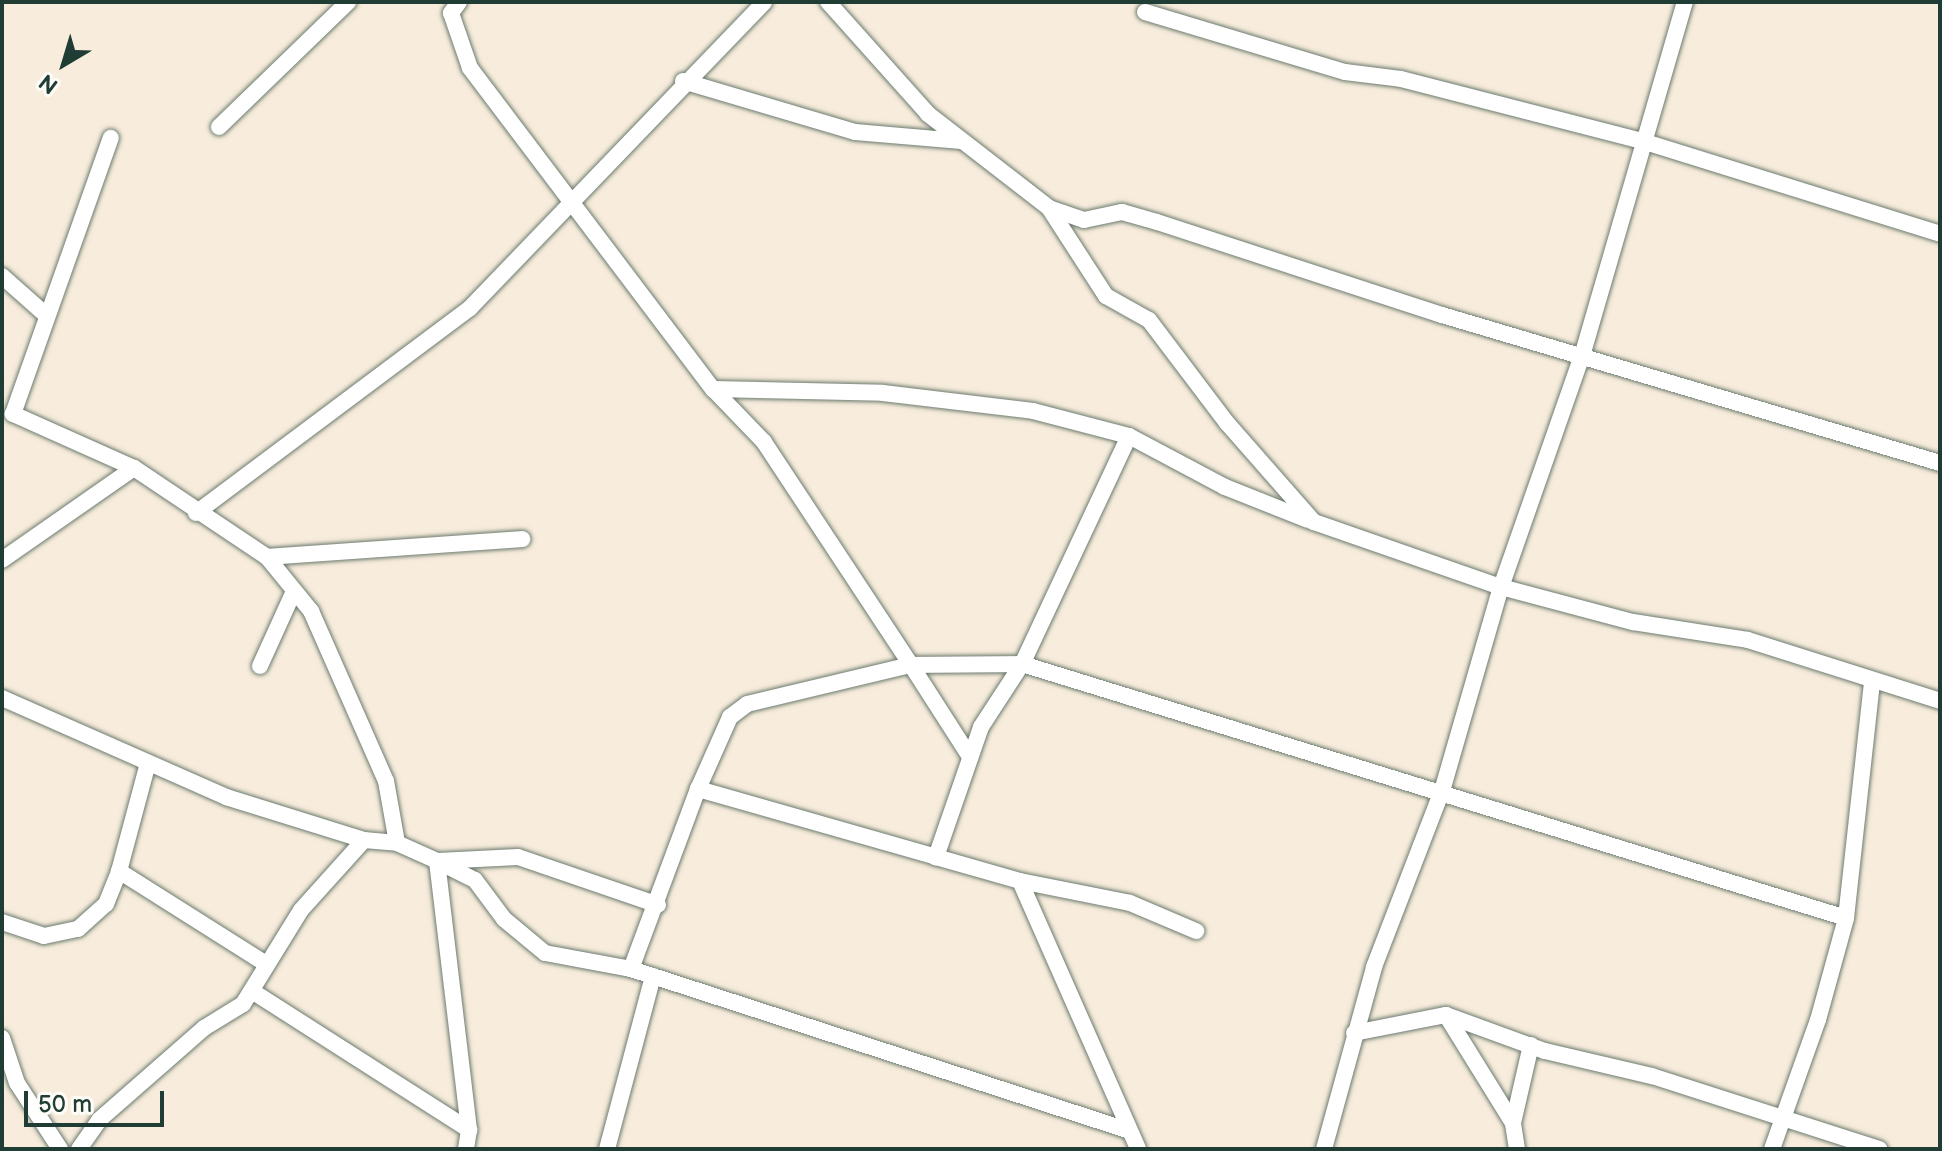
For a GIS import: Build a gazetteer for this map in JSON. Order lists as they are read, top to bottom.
{
  "scale_bar": "50 m",
  "north": "bottom left"
}
